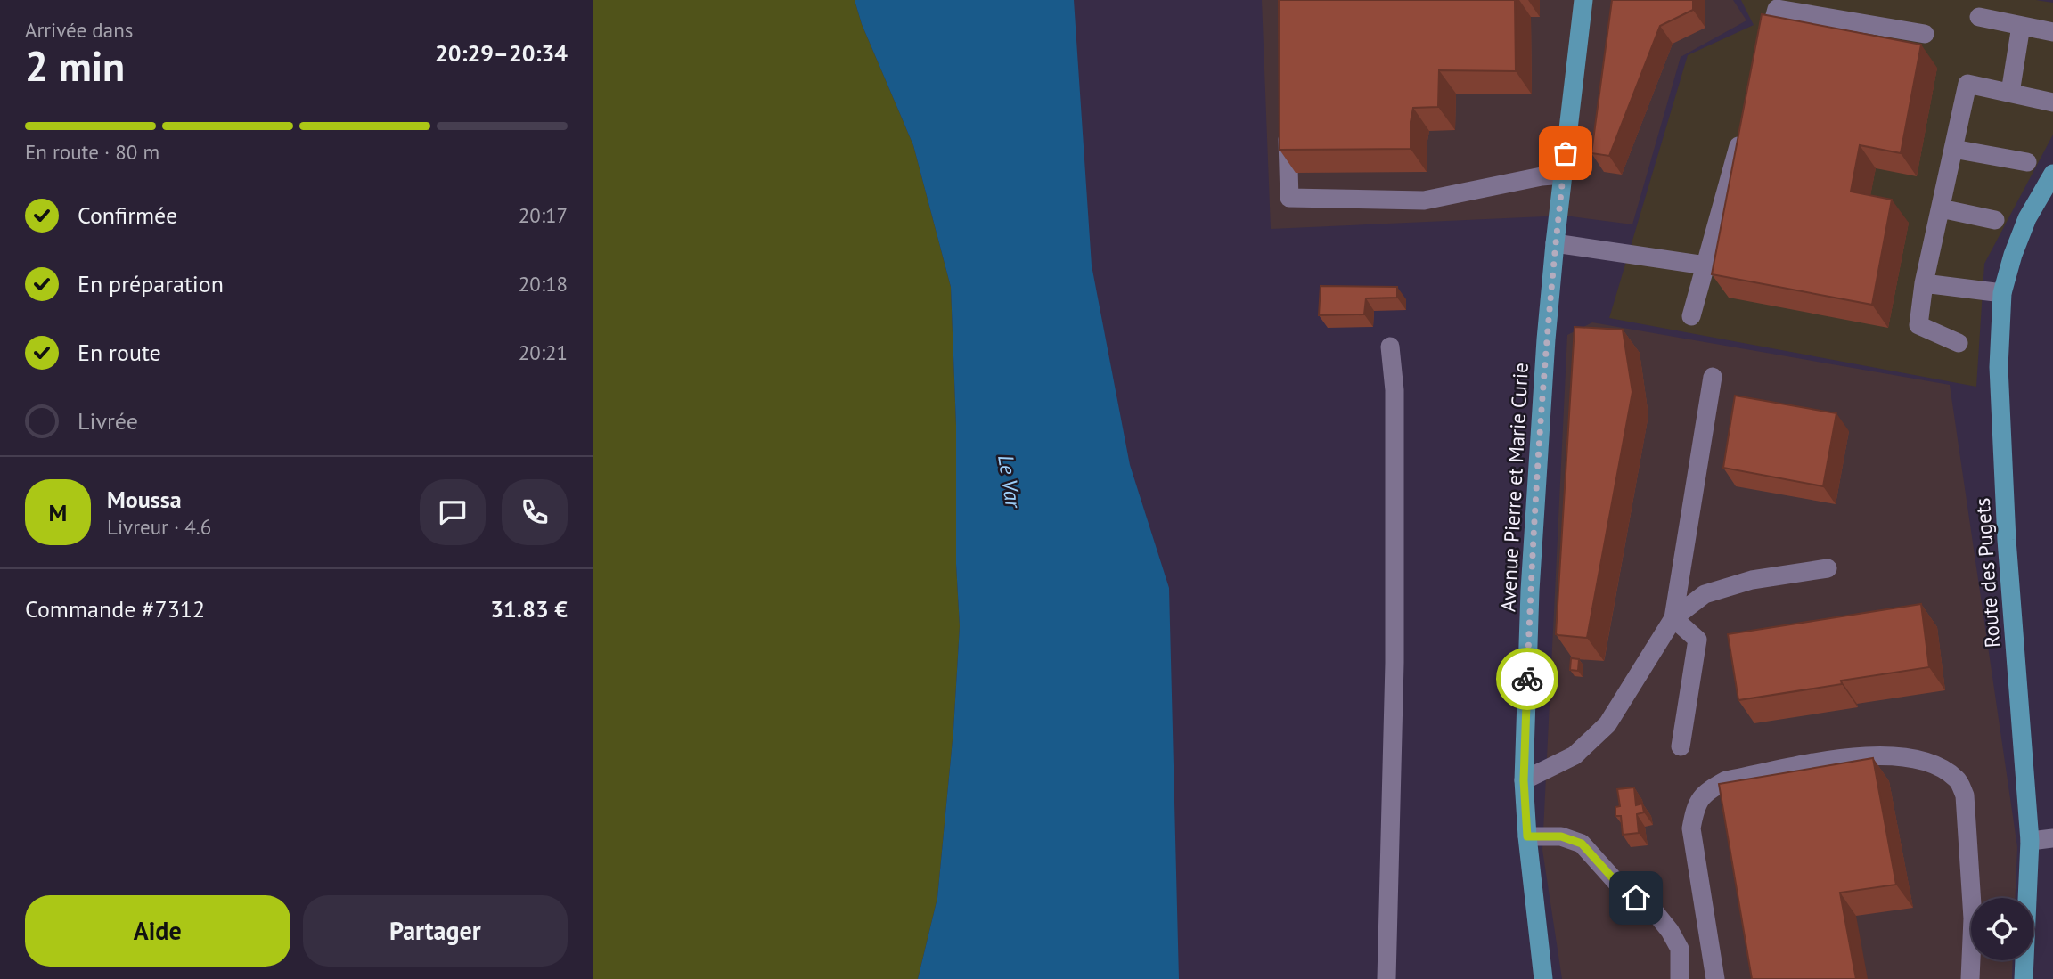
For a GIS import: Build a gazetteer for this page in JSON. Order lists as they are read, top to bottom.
{
  "streets": {
    "main road": ["Avenue Pierre et Marie Curie", "Route des Pugets"]
  },
  "water": ["Le Var"],
  "page": {
    "heading": ["2 min", "Arrivée dans", "20:29–20:34"],
    "panel": [
      "Moussa",
      "Livreur · 4.6",
      "Commande #7312",
      "31.83 €"
    ],
    "bar": "En route · 80 m",
    "list": [
      ["Confirmée", "20:17"],
      ["En préparation", "20:18"],
      ["En route", "20:21"],
      "Livrée"
    ],
    "round": "M",
    "buttons": ["Aide", "Partager"]
  }
}
